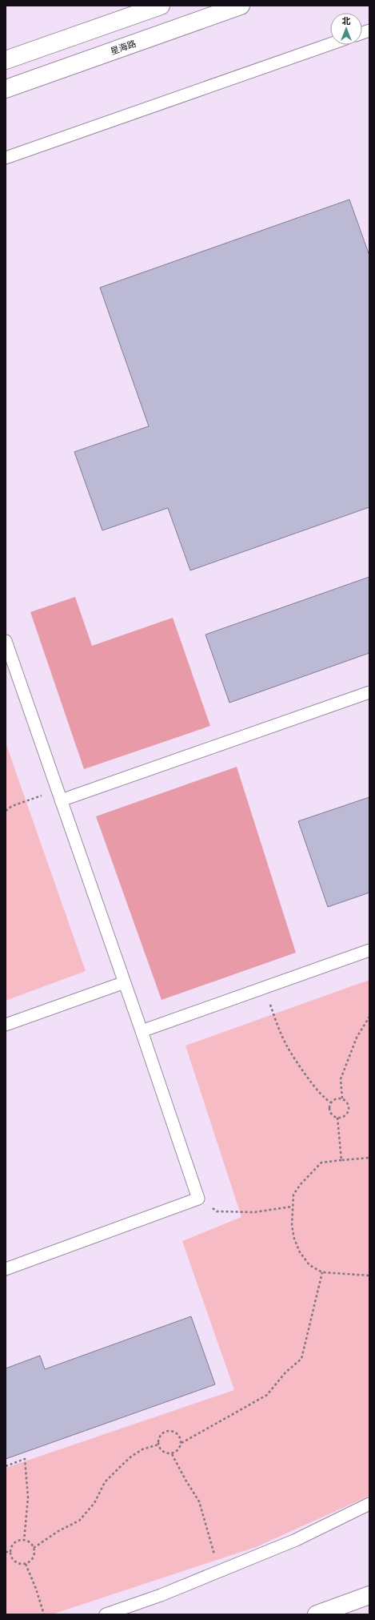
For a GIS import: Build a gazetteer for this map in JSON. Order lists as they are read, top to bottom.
{
  "streets": {
    "street": ["星海路"]
  },
  "north": "top"
}
